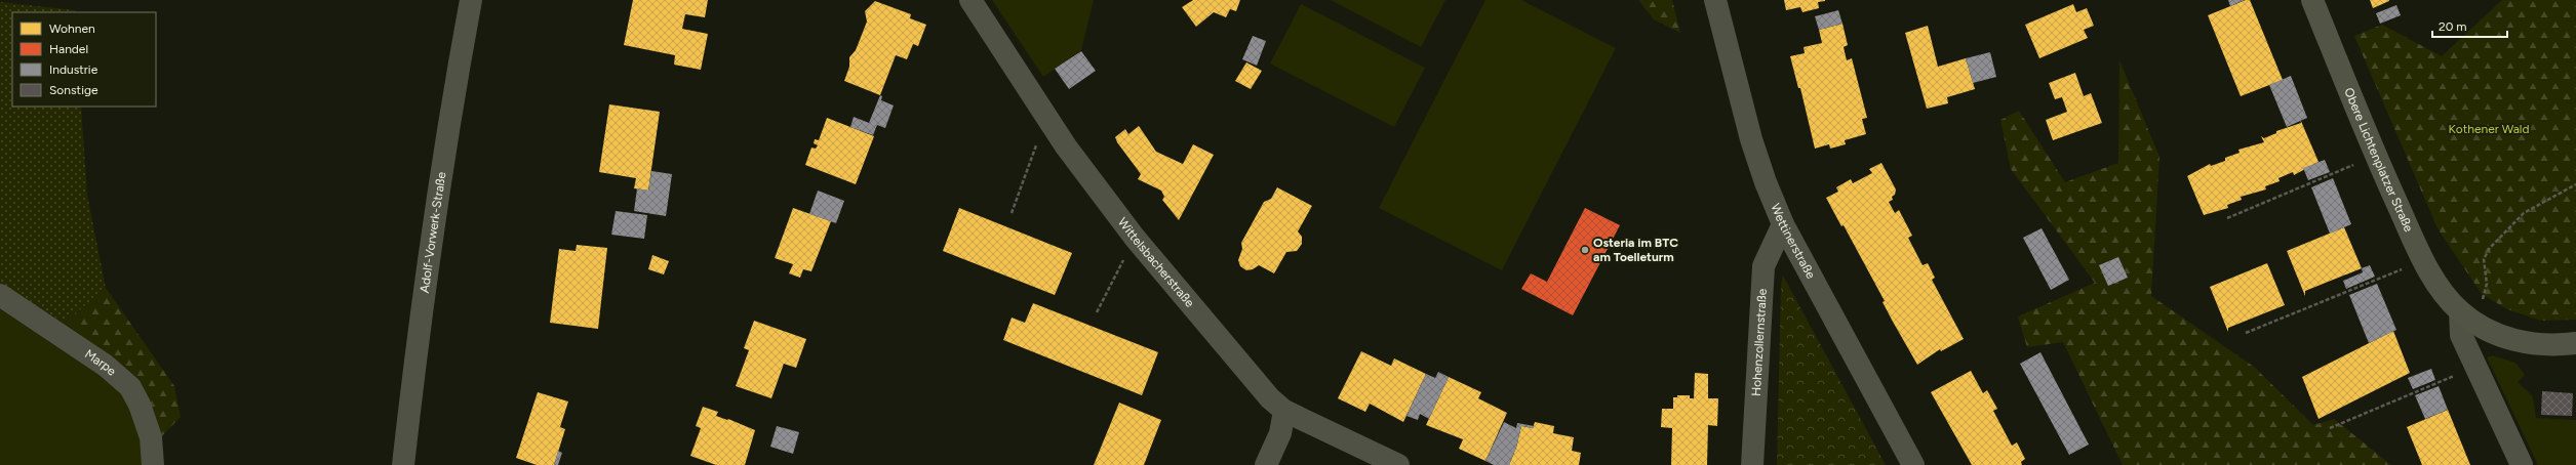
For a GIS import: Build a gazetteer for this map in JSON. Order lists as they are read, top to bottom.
{
  "streets": {
    "main road": ["Obere Lichtenplatzer Straße"],
    "street": [
      "Adolf-Vorwerk-Straße",
      "Wettinerstraße",
      "Wittelsbacherstraße",
      "Hohenzollernstraße",
      "Marpe"
    ]
  },
  "crossings": [
    ["Wettinerstraße", "Hohenzollernstraße"]
  ],
  "parks": ["Kothener Wald"],
  "places": ["Osteria im BTC am Toelleturm"],
  "legend": [
    "Wohnen",
    "Handel",
    "Industrie",
    "Sonstige"
  ],
  "scale_bar": "20 m"
}
